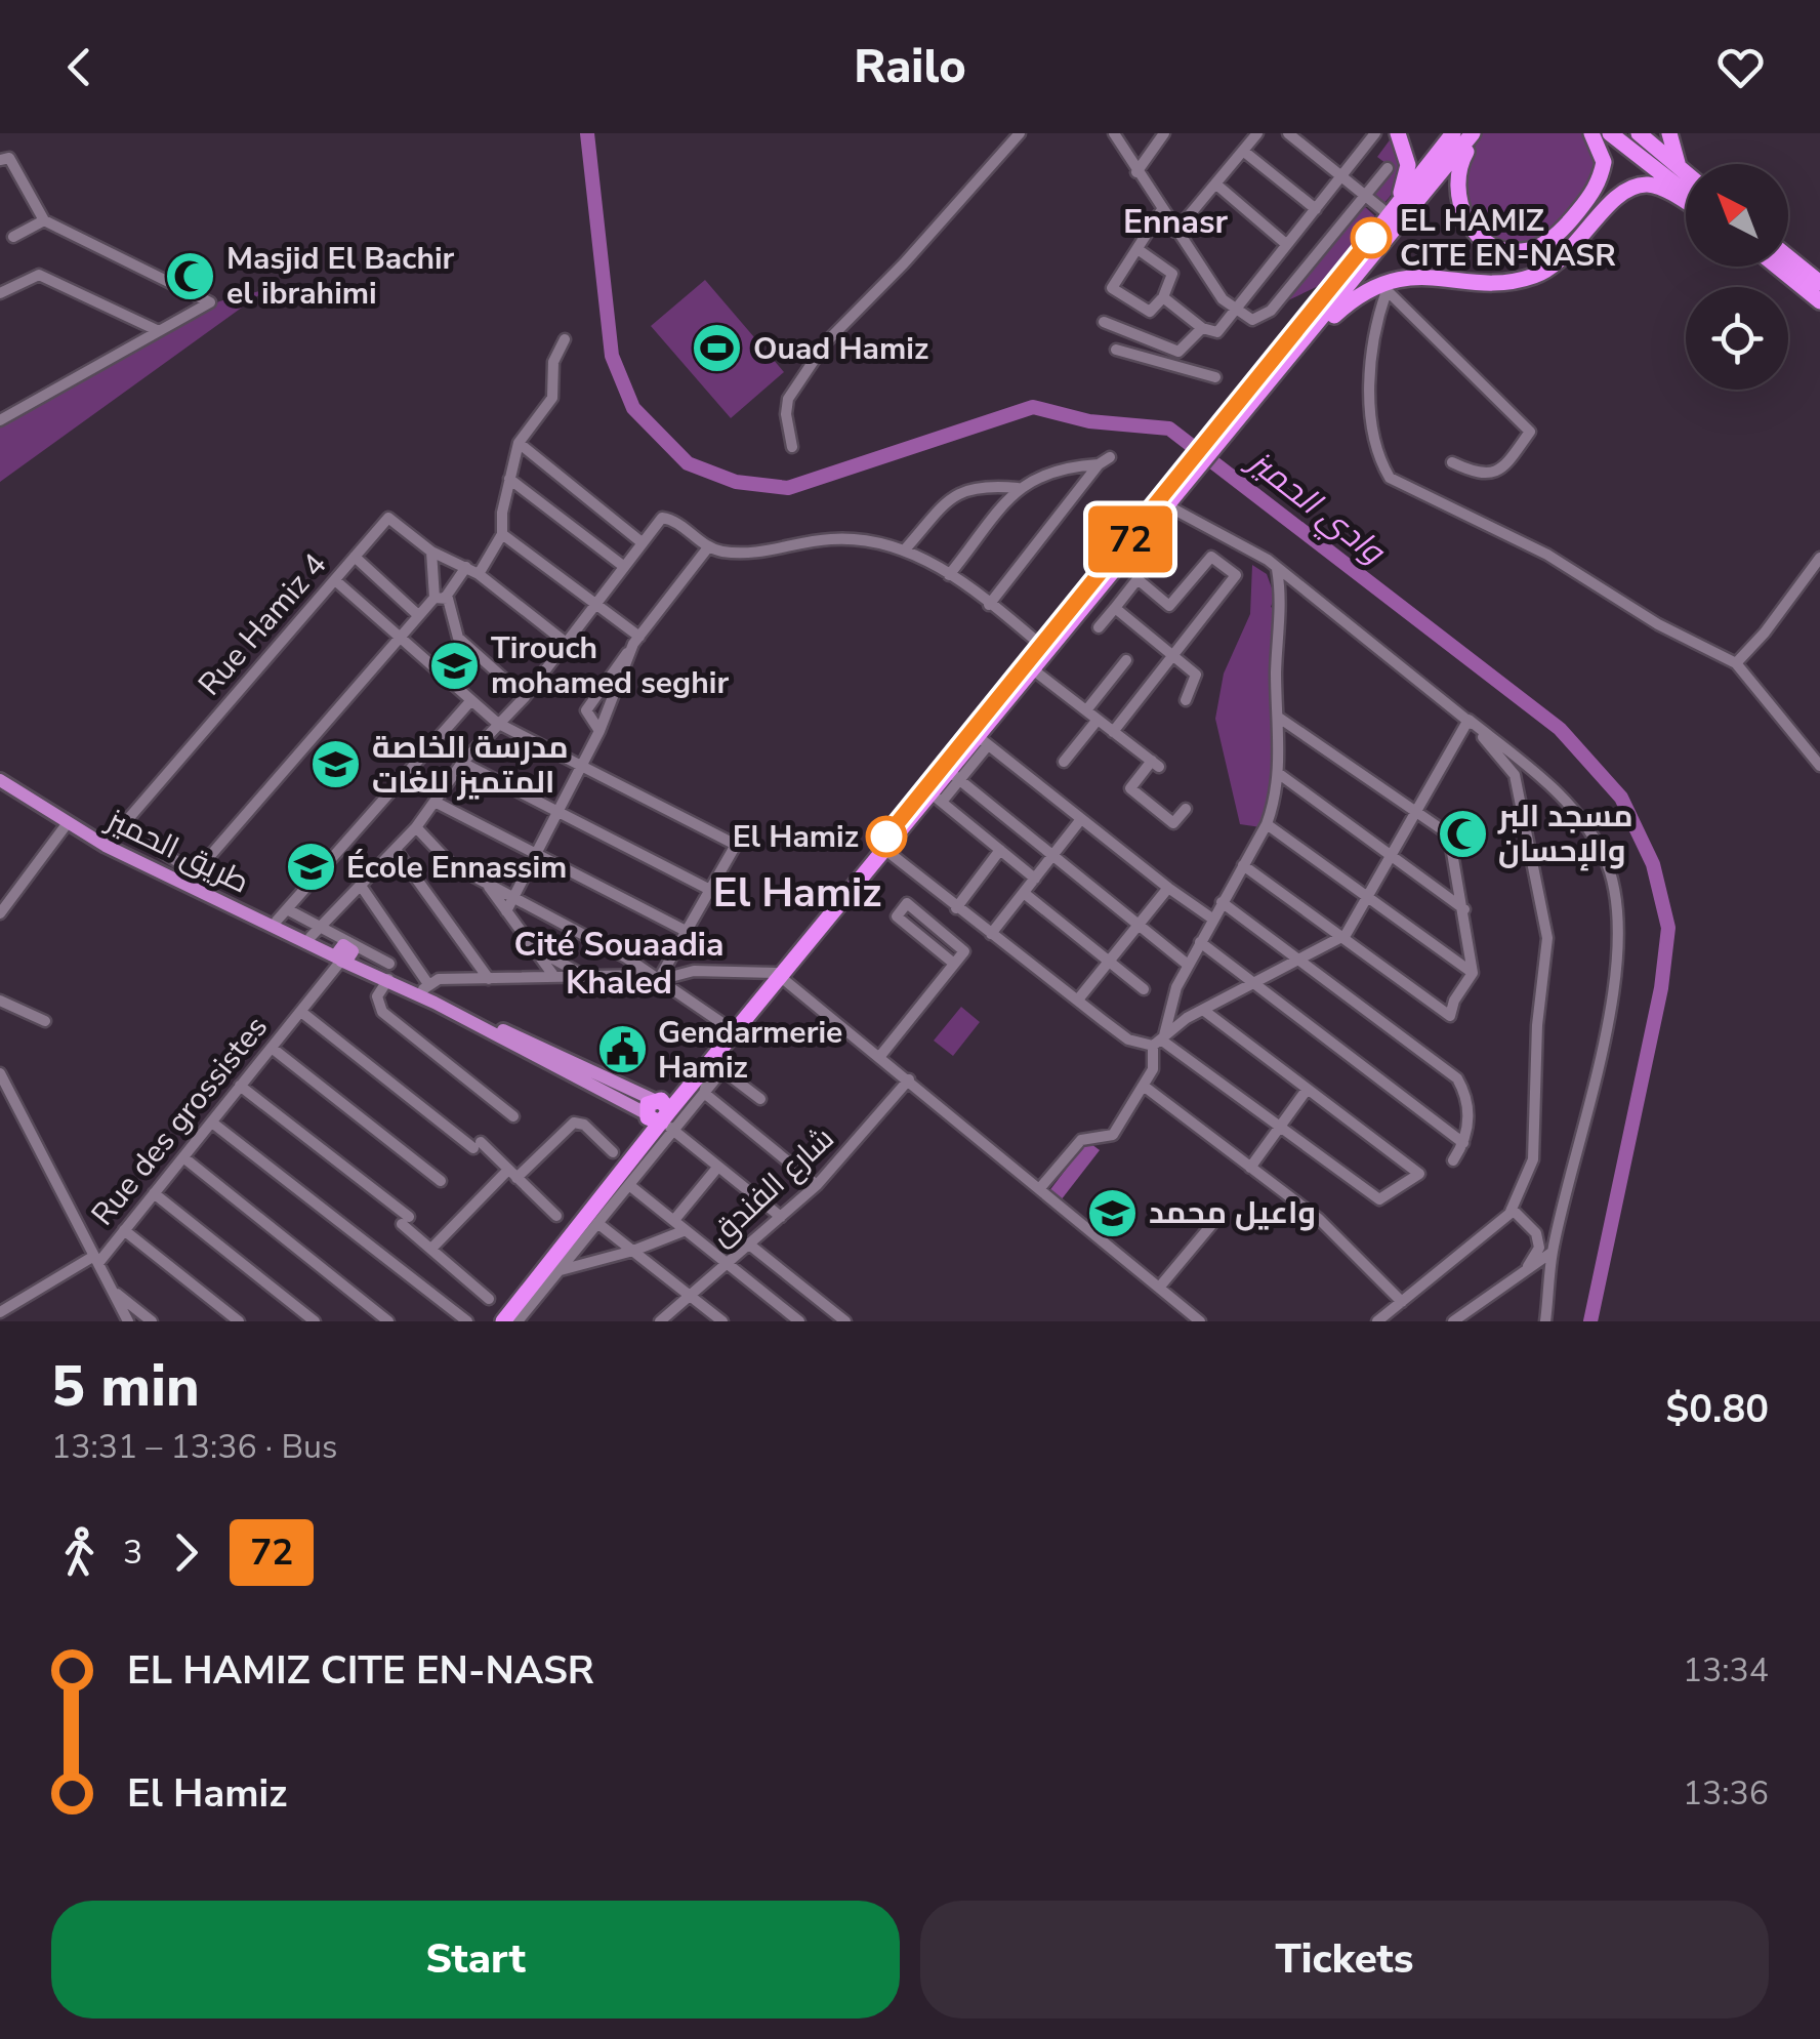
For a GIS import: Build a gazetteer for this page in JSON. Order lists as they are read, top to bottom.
{
  "streets": {
    "main road": ["طريق الحميز"],
    "street": ["Rue Hamiz 4", "Rue des grossistes", "شارع الفندق"]
  },
  "crossings": [
    ["Rue Hamiz 4", "طريق الحميز"],
    ["طريق الحميز", "Rue des grossistes"]
  ],
  "districts": ["Ennasr", "El Hamiz", "Cité Souaadia Khaled"],
  "water": ["وادي الحميز"],
  "places": {
    "other": ["EL HAMIZ CITE EN-NASR", "El Hamiz"],
    "mosque": ["Masjid El Bachir el ibrahimi", "مسجد البر والإحسان"],
    "sports": ["Ouad Hamiz"],
    "school or university": [
      "Tirouch mohamed seghir",
      "مدرسة الخاصة المتميز للغات",
      "École Ennassim",
      "واعيل محمد"
    ],
    "public building": ["Gendarmerie Hamiz"]
  },
  "lines": ["bus line 72"],
  "north": "top left",
  "page": {
    "header": "Railo",
    "on_map": "72",
    "heading": ["5 min", "13:31 – 13:36 · Bus", "$0.80"],
    "legs": ["3", "72"],
    "list": [
      {
        "name": "EL HAMIZ CITE EN-NASR",
        "value": "13:34"
      },
      {
        "name": "El Hamiz",
        "value": "13:36"
      }
    ],
    "buttons": ["Start", "Tickets"]
  }
}
